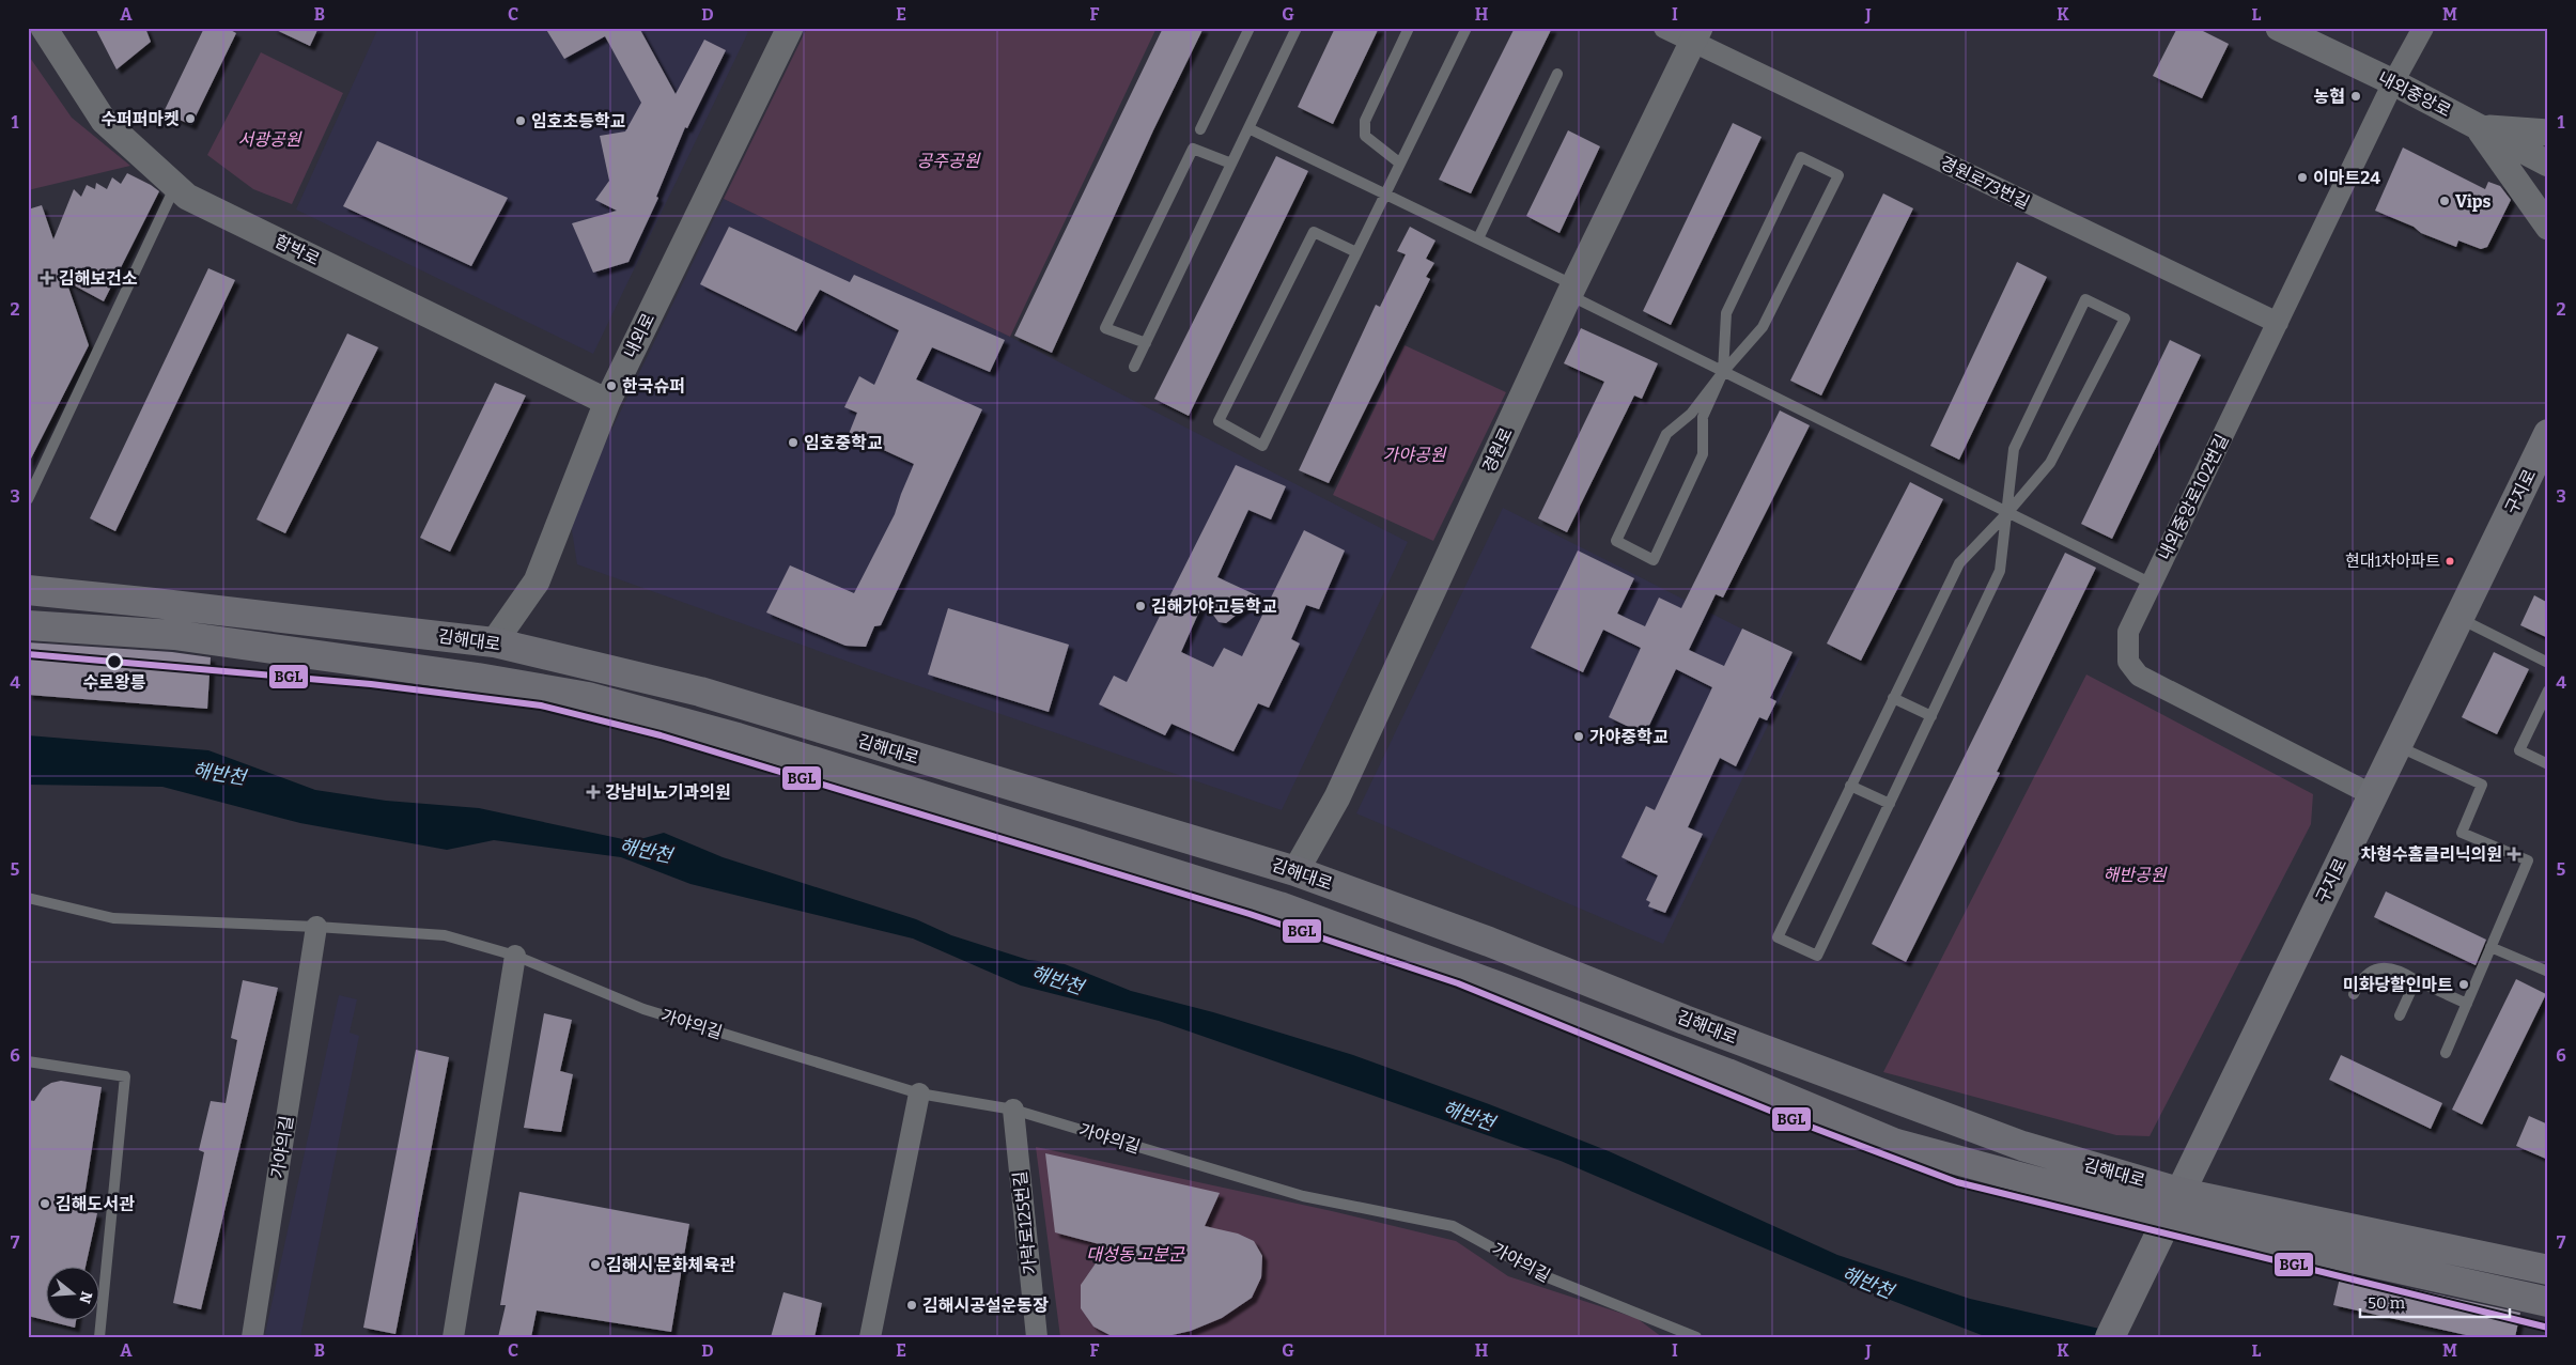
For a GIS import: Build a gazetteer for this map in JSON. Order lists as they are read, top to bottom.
{
  "streets": {
    "main road": ["구지로", "김해대로"],
    "street": [
      "내외중앙로",
      "경원로73번길",
      "함박로",
      "내외로",
      "경원로",
      "내외중앙로102번길",
      "가야의길",
      "가락로125번길"
    ]
  },
  "crossings": [
    ["내외중앙로", "내외중앙로102번길"],
    ["경원로73번길", "경원로"],
    ["경원로73번길", "내외중앙로102번길"],
    ["함박로", "내외로"],
    ["내외로", "김해대로"],
    ["경원로", "김해대로"],
    ["구지로", "내외중앙로102번길"],
    ["구지로", "김해대로"],
    ["가야의길", "가락로125번길"]
  ],
  "water": ["해반천"],
  "parks": [
    "서광공원",
    "공주공원",
    "가야공원",
    "해반공원",
    "대성동 고분군"
  ],
  "places": {
    "other": [
      "농협",
      "수퍼퍼마켓",
      "임호초등학교",
      "이마트24",
      "Vips",
      "한국슈퍼",
      "임호중학교",
      "현대1차아파트",
      "김해가야고등학교",
      "수로왕릉",
      "가야중학교",
      "미화당할인마트",
      "김해도서관",
      "김해시 문화체육관",
      "김해시공설운동장"
    ],
    "health": ["김해보건소", "강남비뇨기과의원", "차형수홈클리닉의원"]
  },
  "lines": ["transit line BGL"],
  "scale_bar": "50 m",
  "north": "right",
  "grid": {
    "columns": [
      "A",
      "B",
      "C",
      "D",
      "E",
      "F",
      "G",
      "H",
      "I",
      "J",
      "K",
      "L",
      "M"
    ],
    "rows": [
      "1",
      "2",
      "3",
      "4",
      "5",
      "6",
      "7"
    ]
  }
}
